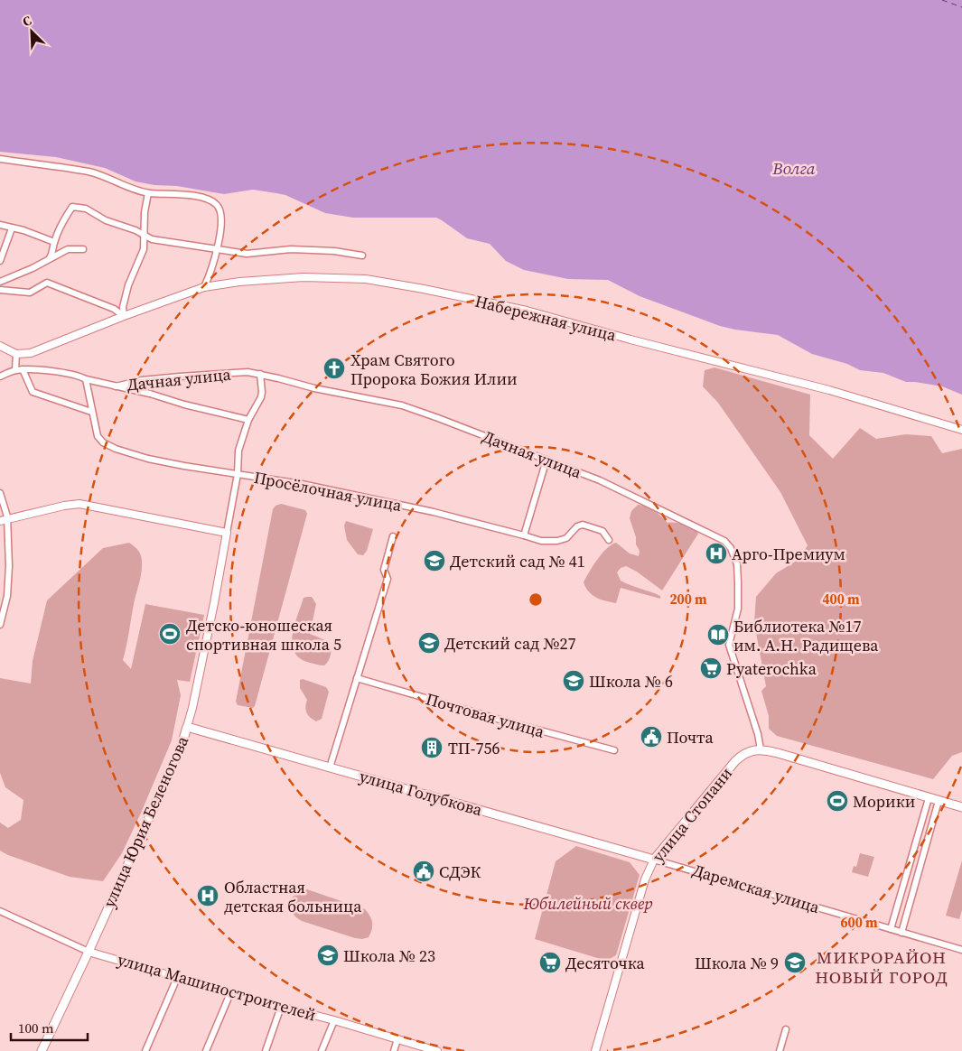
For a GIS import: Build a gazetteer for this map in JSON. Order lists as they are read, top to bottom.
{
  "streets": {
    "main road": ["улица Голубкова", "улица Стопани", "улица Юрия Беленогова"],
    "street": [
      "Набережная улица",
      "Дачная улица",
      "Просёлочная улица",
      "Почтовая улица",
      "Даремская улица",
      "улица Машиностроителей"
    ]
  },
  "crossings": [
    ["Дачная улица", "улица Стопани"],
    ["Дачная улица", "улица Юрия Беленогова"],
    ["Просёлочная улица", "улица Юрия Беленогова"],
    ["улица Голубкова", "улица Стопани"],
    ["улица Голубкова", "улица Юрия Беленогова"],
    ["улица Голубкова", "Даремская улица"],
    ["улица Стопани", "Даремская улица"],
    ["улица Юрия Беленогова", "улица Машиностроителей"]
  ],
  "districts": ["МИКРОРАЙОН НОВЫЙ ГОРОД"],
  "water": ["Волга"],
  "parks": ["Юбилейный сквер"],
  "places": {
    "church": ["Храм Святого Пророка Божия Илии"],
    "hospital": ["Арго-Премиум", "Областная детская больница"],
    "school or university": [
      "Детский сад № 41",
      "Детский сад №27",
      "Школа № 6",
      "Школа № 23",
      "Школа № 9"
    ],
    "sports": ["Детско-юношеская спортивная школа 5", "Морики"],
    "library": ["Библиотека №17 им. А.Н. Радищева"],
    "supermarket": ["Pyaterochka", "Десяточка"],
    "public building": ["Почта", "СДЭК"],
    "building": ["ТП-756"]
  },
  "scale_bar": "100 m",
  "north": "top left",
  "rings": ["200 m", "400 m", "600 m"]
}
